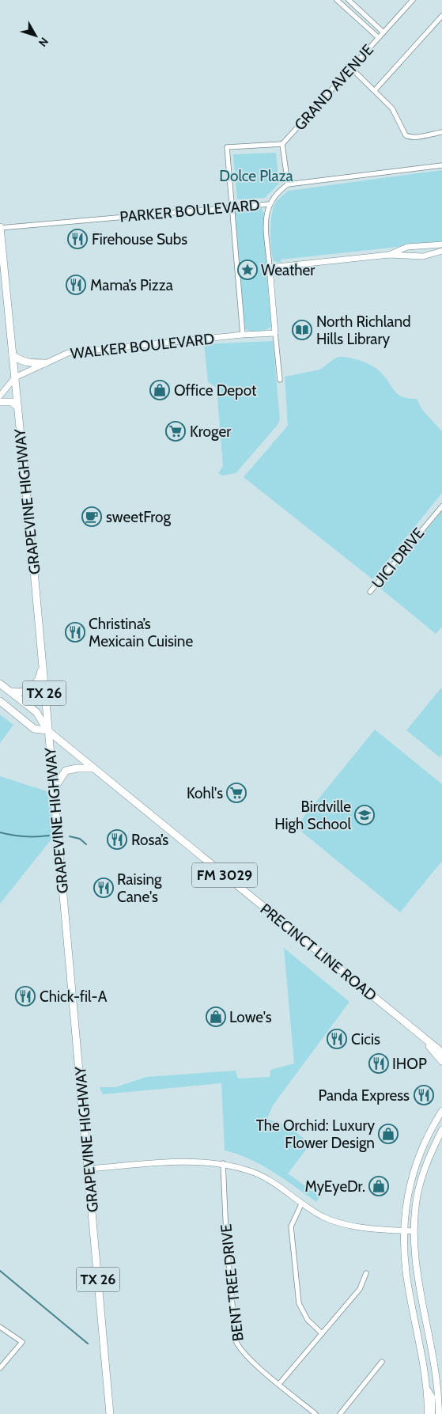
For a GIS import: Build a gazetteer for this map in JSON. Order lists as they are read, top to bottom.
{
  "streets": {
    "main road": [
      "GRAPEVINE HIGHWAY",
      "TX 26",
      "FM 3029",
      "PRECINCT LINE ROAD"
    ],
    "street": [
      "GRAND AVENUE",
      "PARKER BOULEVARD",
      "WALKER BOULEVARD",
      "UICI DRIVE",
      "BENT TREE DRIVE"
    ]
  },
  "crossings": [
    ["GRAND AVENUE", "PARKER BOULEVARD"],
    ["PARKER BOULEVARD", "GRAPEVINE HIGHWAY"],
    ["WALKER BOULEVARD", "GRAPEVINE HIGHWAY"],
    ["GRAPEVINE HIGHWAY", "PRECINCT LINE ROAD"]
  ],
  "parks": ["Dolce Plaza"],
  "places": {
    "restaurant": [
      "Firehouse Subs",
      "Mama’s Pizza",
      "Christina’s Mexicain Cuisine",
      "Rosa’s",
      "Raising Cane's",
      "Chick-fil-A",
      "Cicis",
      "IHOP",
      "Panda Express"
    ],
    "place": ["Weather"],
    "library": ["North Richland Hills Library"],
    "shop": [
      "Office Depot",
      "Lowe's",
      "The Orchid: Luxury Flower Design",
      "MyEyeDr."
    ],
    "supermarket": ["Kroger", "Kohl's"],
    "cafe": ["sweetFrog"],
    "school or university": ["Birdville High School"]
  },
  "north": "bottom right"
}
